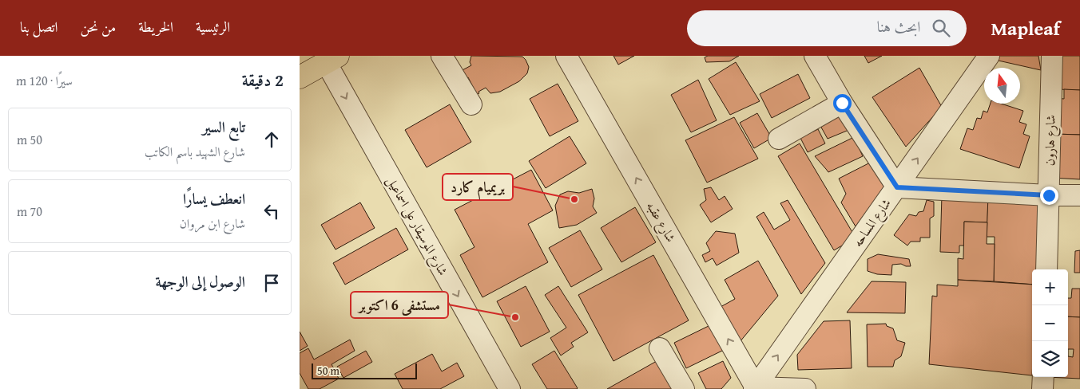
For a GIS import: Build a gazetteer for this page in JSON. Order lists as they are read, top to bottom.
{
  "streets": {
    "street": [
      "شارع هارون",
      "شارع عقبه",
      "شارع المساحه",
      "شارع الموسيقار على اسماعيل"
    ]
  },
  "crossings": [
    ["شارع عقبه", "شارع المساحه"]
  ],
  "one_way": ["شارع عقبه", "شارع المساحه", "شارع الموسيقار على اسماعيل"],
  "places": ["بريميام كارد", "مستشفى 6 اكتوبر"],
  "scale_bar": "50 m",
  "north": "top",
  "page": {
    "header": "Mapleaf",
    "search": "ابحث هنا",
    "nav": [
      "الرئيسية",
      "الخريطة",
      "من نحن",
      "اتصل بنا"
    ],
    "heading": ["2 دقيقة", "سيرًا · 120 m"],
    "list": [
      ["تابع السير", "شارع الشهيد باسم الكاتب", "50 m"],
      ["انعطف يسارًا", "شارع ابن مروان", "70 m"],
      "الوصول إلى الوجهة"
    ],
    "map_buttons": ["+", "−"],
    "scale": "50 m"
  }
}
